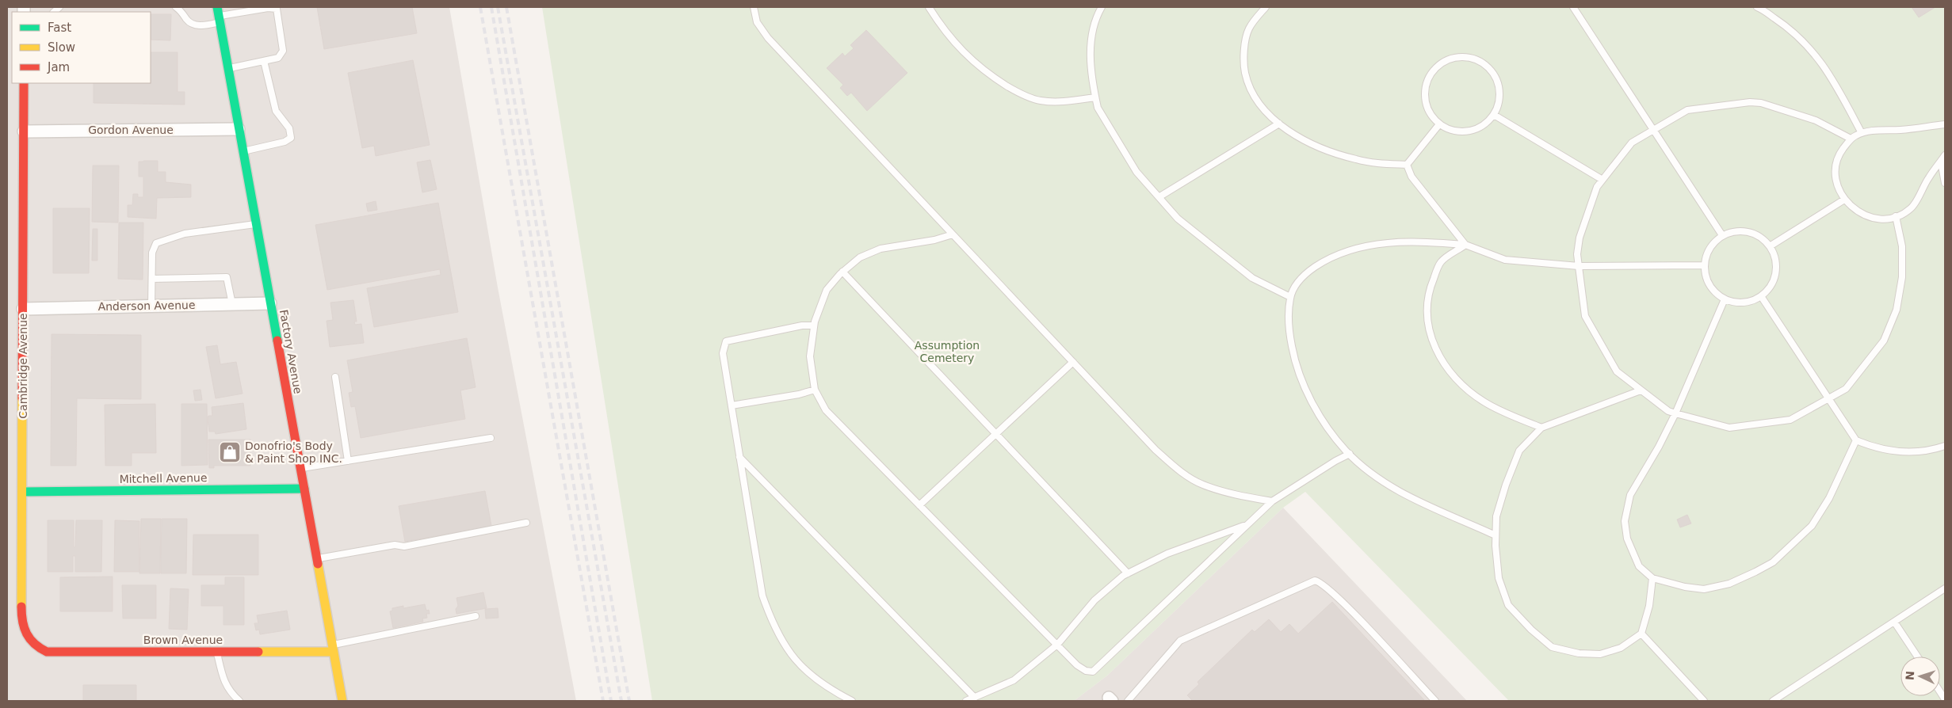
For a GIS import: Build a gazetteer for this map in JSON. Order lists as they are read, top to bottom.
{
  "streets": {
    "street": [
      "Gordon Avenue",
      "Anderson Avenue",
      "Factory Avenue",
      "Cambridge Avenue",
      "Mitchell Avenue",
      "Brown Avenue"
    ]
  },
  "crossings": [
    ["Gordon Avenue", "Factory Avenue"],
    ["Gordon Avenue", "Cambridge Avenue"],
    ["Anderson Avenue", "Factory Avenue"],
    ["Anderson Avenue", "Cambridge Avenue"],
    ["Factory Avenue", "Mitchell Avenue"],
    ["Factory Avenue", "Brown Avenue"],
    ["Cambridge Avenue", "Mitchell Avenue"],
    ["Cambridge Avenue", "Brown Avenue"]
  ],
  "parks": ["Assumption Cemetery"],
  "places": {
    "shop": ["Donofrio's Body & Paint Shop INC."]
  },
  "legend": ["Fast", "Slow", "Jam"],
  "north": "left"
}
